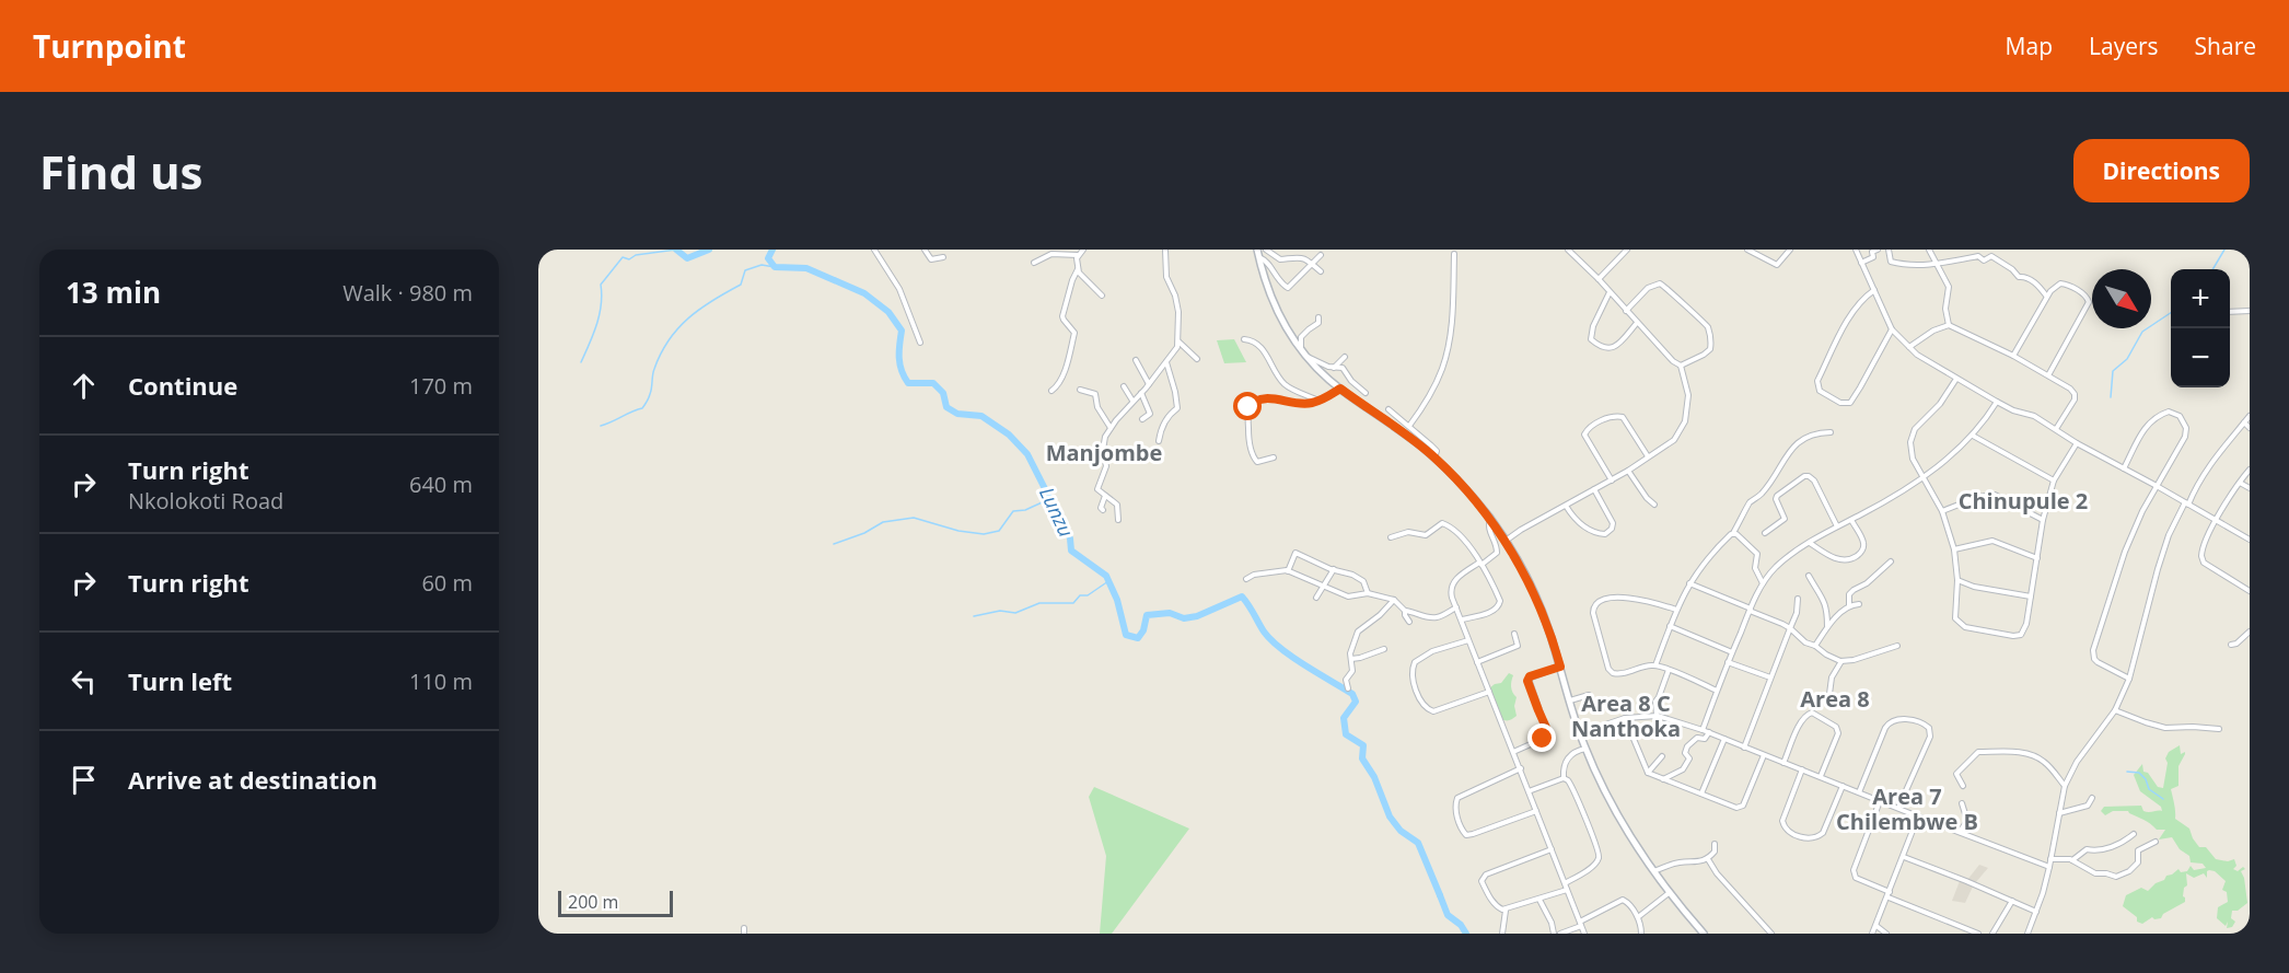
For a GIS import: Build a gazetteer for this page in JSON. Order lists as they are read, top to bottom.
{
  "districts": [
    "Manjombe",
    "Chinupule 2",
    "Area 8",
    "Area 8 C Nanthoka",
    "Area 7 Chilembwe B"
  ],
  "water": ["Lunzu"],
  "scale_bar": "200 m",
  "north": "bottom right",
  "page": {
    "header": "Turnpoint",
    "nav": ["Map", "Layers", "Share"],
    "buttons": "Directions",
    "title": "Find us",
    "heading": ["13 min", "Walk · 980 m"],
    "map_buttons": ["+", "−"],
    "list": [
      ["Continue", "170 m"],
      ["Turn right", "Nkolokoti Road", "640 m"],
      ["Turn right", "60 m"],
      ["Turn left", "110 m"],
      "Arrive at destination"
    ],
    "scale": "200 m"
  }
}
